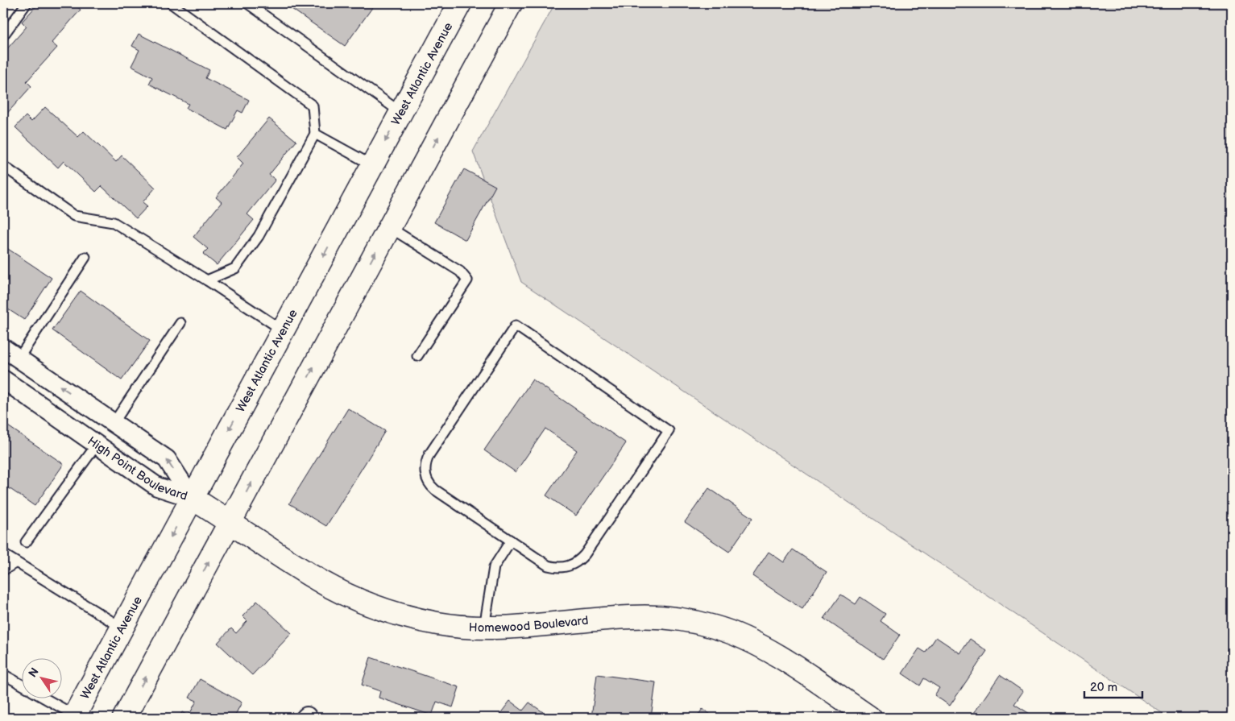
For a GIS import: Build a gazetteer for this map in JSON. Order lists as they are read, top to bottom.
{
  "streets": {
    "main road": ["West Atlantic Avenue", "Homewood Boulevard"],
    "street": ["High Point Boulevard"]
  },
  "crossings": [
    ["West Atlantic Avenue", "High Point Boulevard"],
    ["West Atlantic Avenue", "Homewood Boulevard"],
    ["High Point Boulevard", "Homewood Boulevard"]
  ],
  "scale_bar": "20 m",
  "north": "top left"
}
